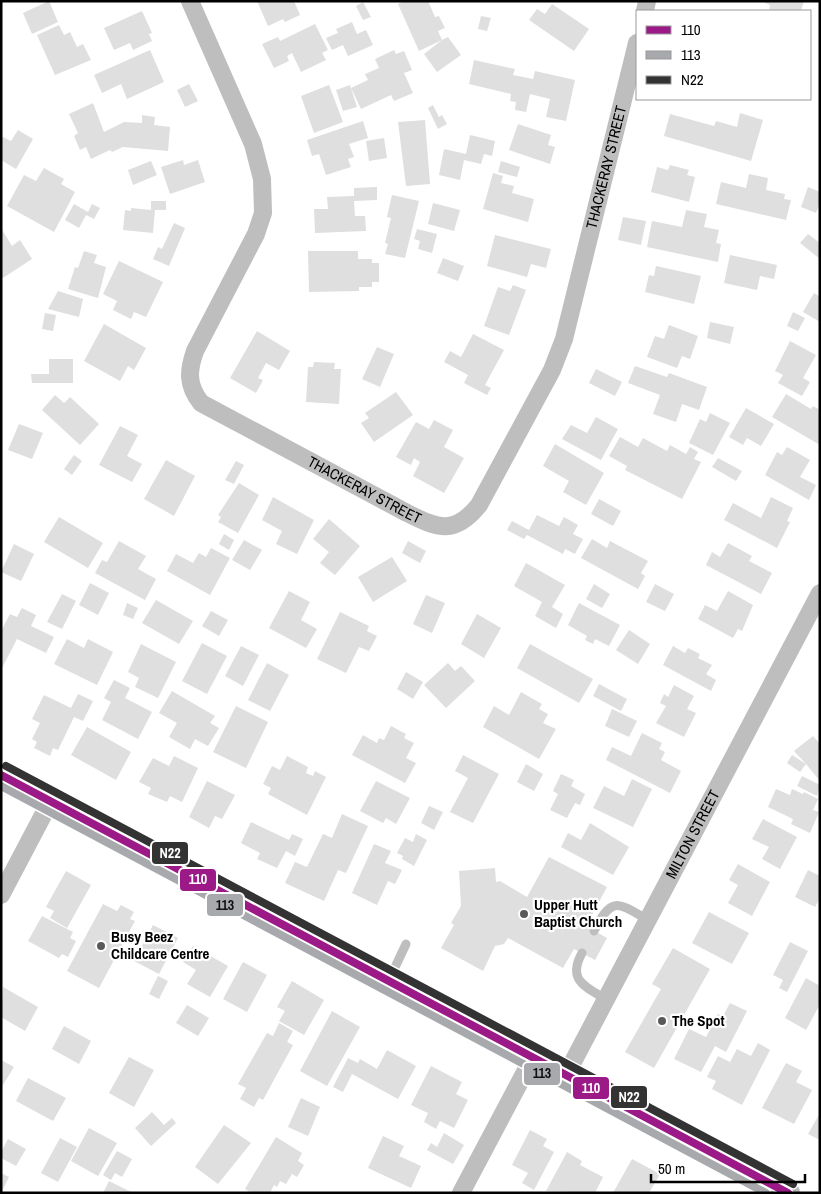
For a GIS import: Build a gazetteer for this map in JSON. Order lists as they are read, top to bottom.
{
  "streets": {
    "street": ["THACKERAY STREET", "MILTON STREET"]
  },
  "places": ["Upper Hutt Baptist Church", "Busy Beez Childcare Centre", "The Spot"],
  "lines": ["transit line N22", "transit line 110", "transit line 113"],
  "legend": ["110", "113", "N22"],
  "scale_bar": "50 m"
}
